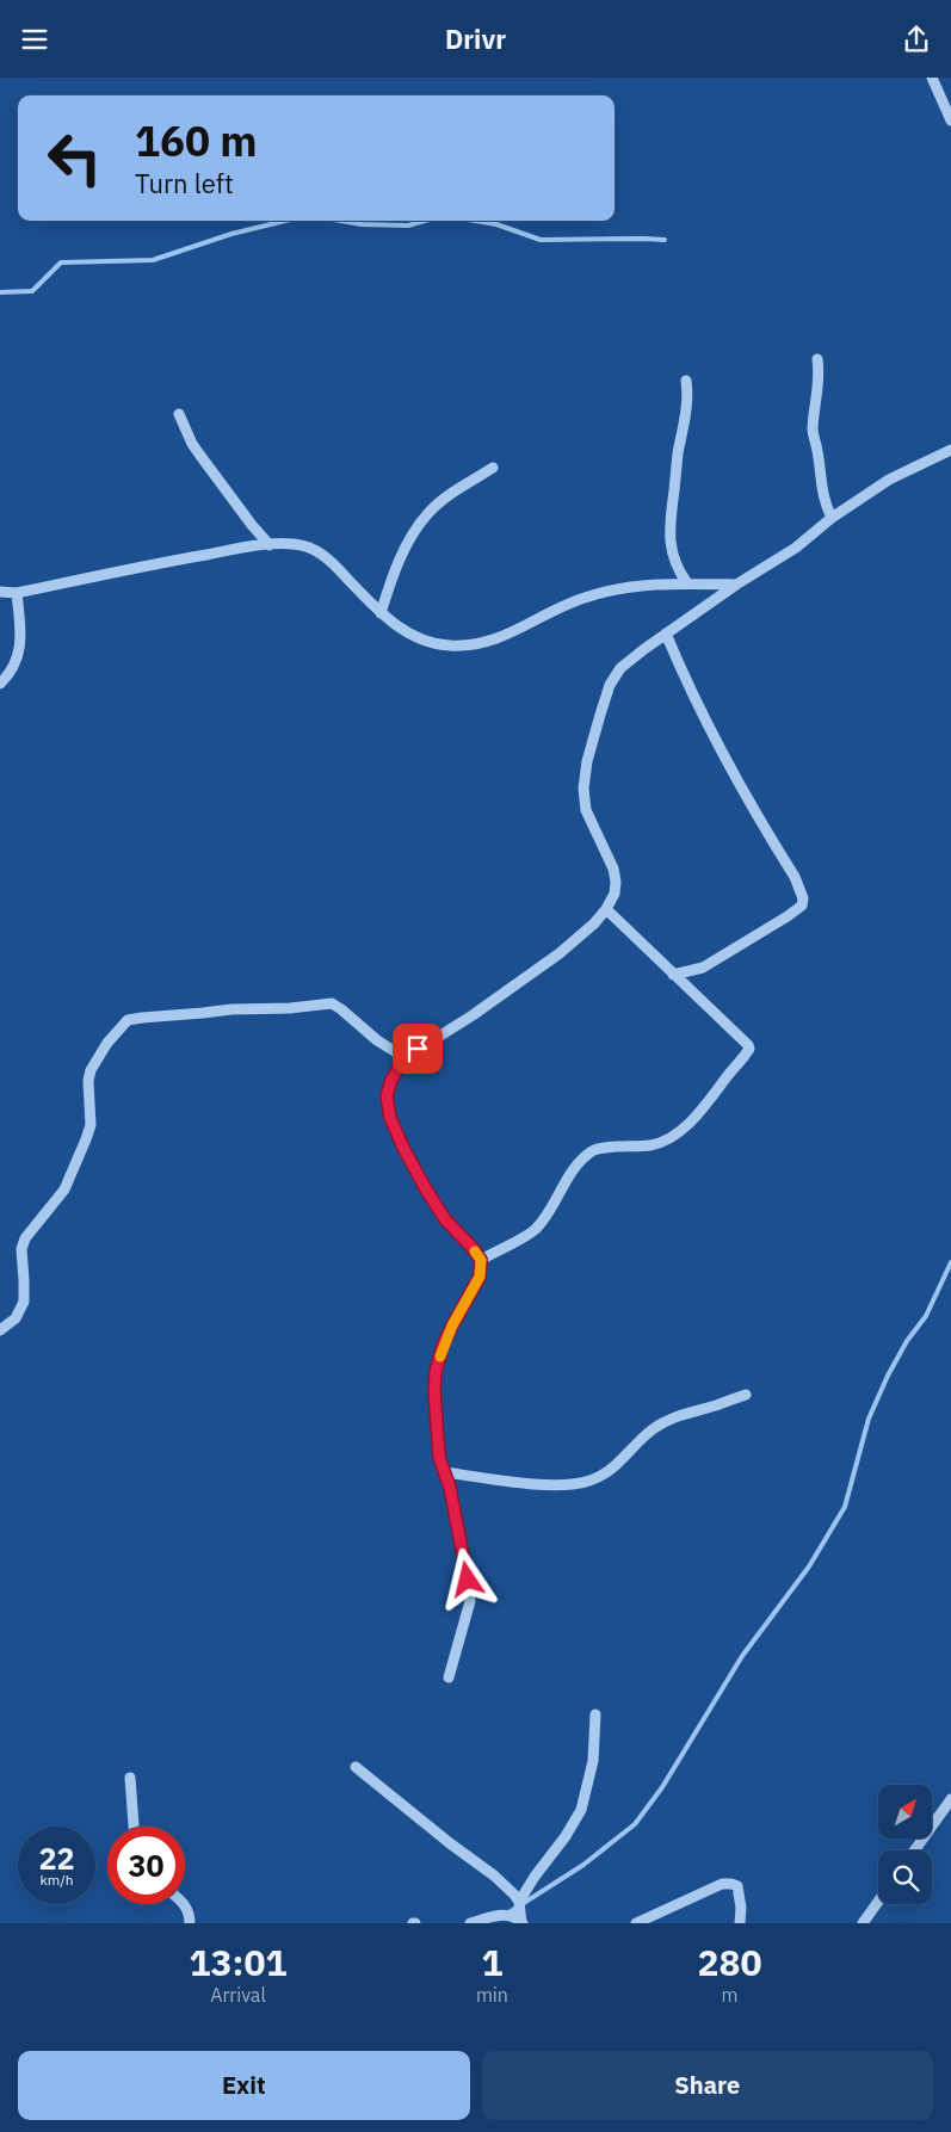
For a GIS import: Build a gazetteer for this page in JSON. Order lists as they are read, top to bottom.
{
  "north": "top right",
  "page": {
    "header": "Drivr",
    "turn": ["160 m", "Turn left"],
    "speed": "22 km/h",
    "limit": "30",
    "eta": [
      "13:01",
      "Arrival",
      "1",
      "min",
      "280",
      "m"
    ],
    "buttons": ["Exit", "Share"]
  }
}
